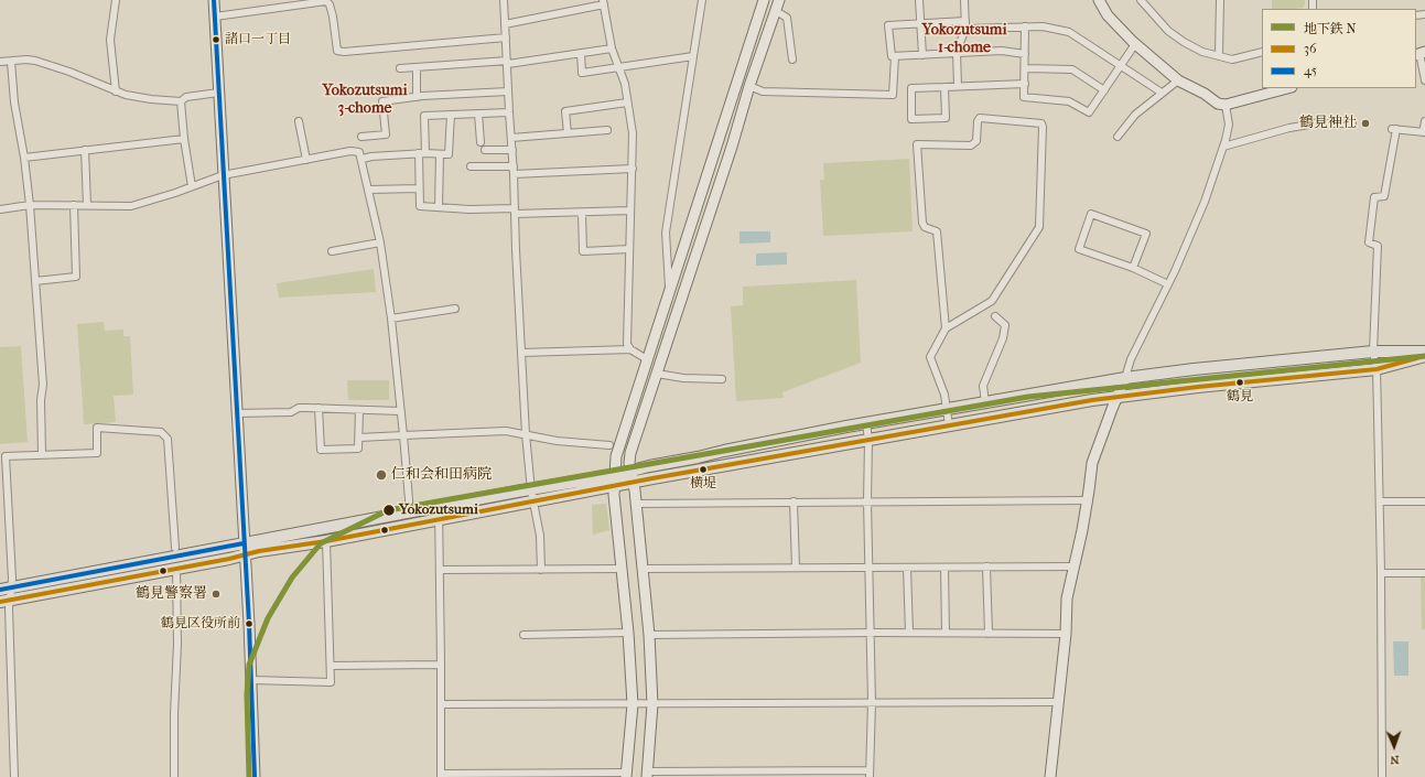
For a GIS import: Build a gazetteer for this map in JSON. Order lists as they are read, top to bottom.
{
  "districts": ["Yokozutsumi 1-chome", "Yokozutsumi 3-chome"],
  "places": [
    "諸口一丁目",
    "鶴見神社",
    "鶴見",
    "横堤",
    "仁和会和田病院",
    "Yokozutsumi",
    "鶴見警察署",
    "鶴見区役所前"
  ],
  "lines": ["transit line 45", "metro line N", "transit line 36"],
  "legend": ["地下鉄 N", "36", "45"],
  "north": "bottom"
}
